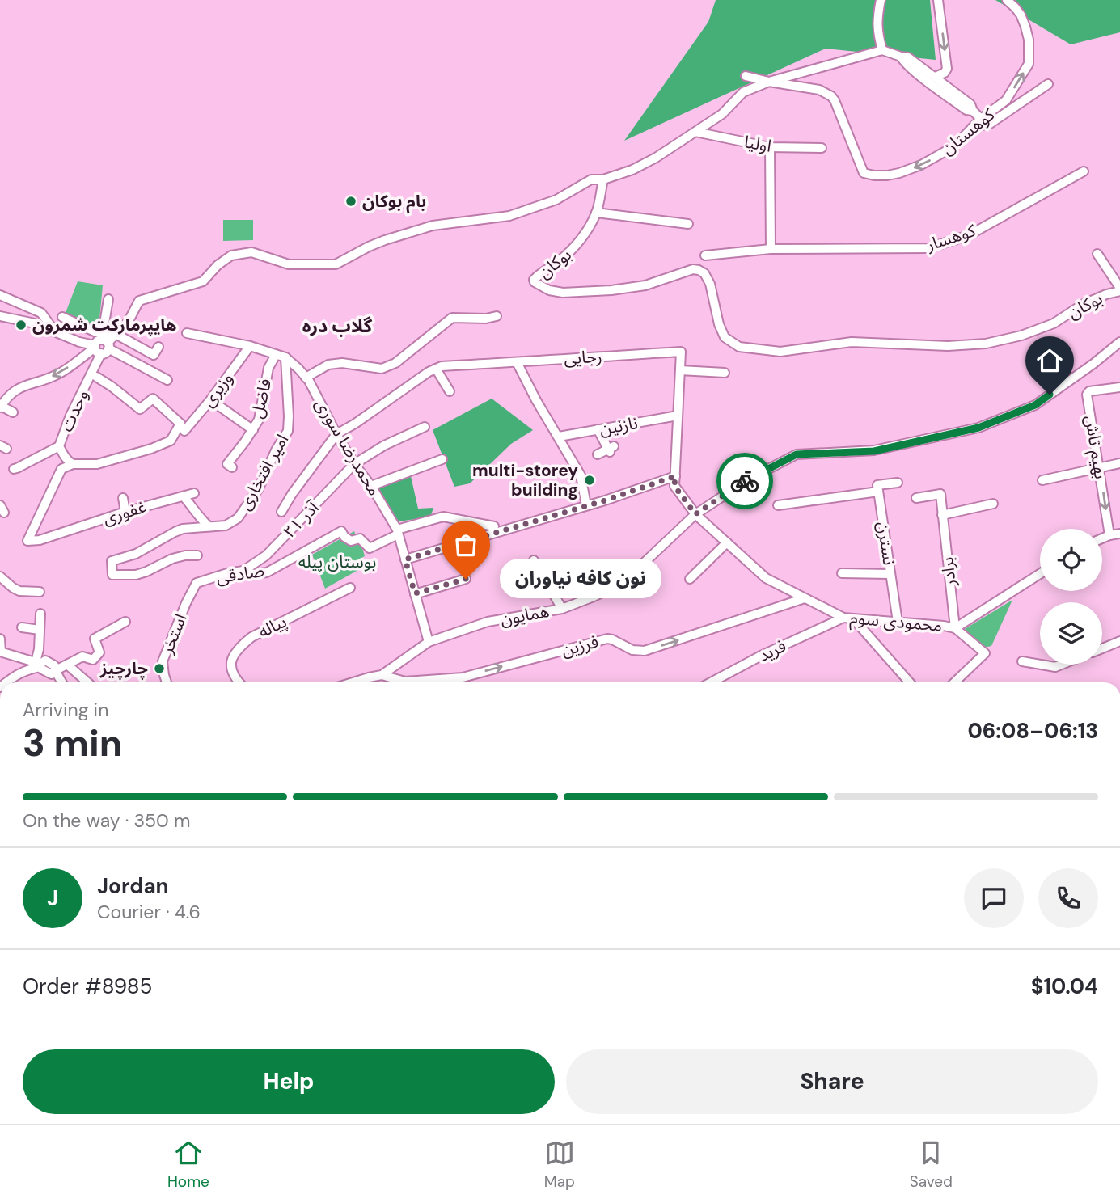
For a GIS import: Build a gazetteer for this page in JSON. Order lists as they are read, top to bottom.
{
  "streets": {
    "street": [
      "کوهستان",
      "اولیا",
      "کوهسار",
      "بوکان",
      "رجایی",
      "وزیری",
      "فاضل",
      "وحدت",
      "نازنین",
      "محمدرضا سوری",
      "بهیم تاش",
      "امیر افتخاری",
      "غفوری",
      "۲۱ آذر",
      "نسترن",
      "برادر",
      "صادقی",
      "همایون",
      "محمودی سوم",
      "پیاله",
      "استخر",
      "فرزین",
      "فرید"
    ]
  },
  "crossings": [
    ["کوهستان", "اولیا"],
    ["کوهستان", "بوکان"],
    ["رجایی", "نازنین"],
    ["رجایی", "محمدرضا سوری"],
    ["رجایی", "همایون"],
    ["رجایی", "محمودی سوم"],
    ["وحدت", "غفوری"],
    ["محمدرضا سوری", "امیر افتخاری"],
    ["محمدرضا سوری", "۲۱ آذر"],
    ["محمدرضا سوری", "صادقی"],
    ["محمدرضا سوری", "همایون"],
    ["۲۱ آذر", "صادقی"],
    ["نسترن", "محمودی سوم"],
    ["برادر", "محمودی سوم"],
    ["صادقی", "استخر"],
    ["همایون", "محمودی سوم"],
    ["همایون", "فرزین"],
    ["محمودی سوم", "فرزین"],
    ["محمودی سوم", "فرید"]
  ],
  "one_way": ["بهیم تاش", "فرزین"],
  "districts": ["گلاب دره"],
  "parks": ["بوستان پیله"],
  "places": [
    "بام بوکان",
    "هایپرمارکت شمرون",
    "multi-storey building",
    "نون کافه نیاوران",
    "چارچیز"
  ],
  "page": {
    "bubble": "نون کافه نیاوران",
    "heading": ["3 min", "Arriving in", "06:08–06:13"],
    "panel": [
      "Jordan",
      "Courier · 4.6",
      "Order #8985",
      "$10.04"
    ],
    "bar": "On the way · 350 m",
    "round": "J",
    "buttons": ["Help", "Share"],
    "tabs": ["Home", "Map", "Saved"]
  }
}
